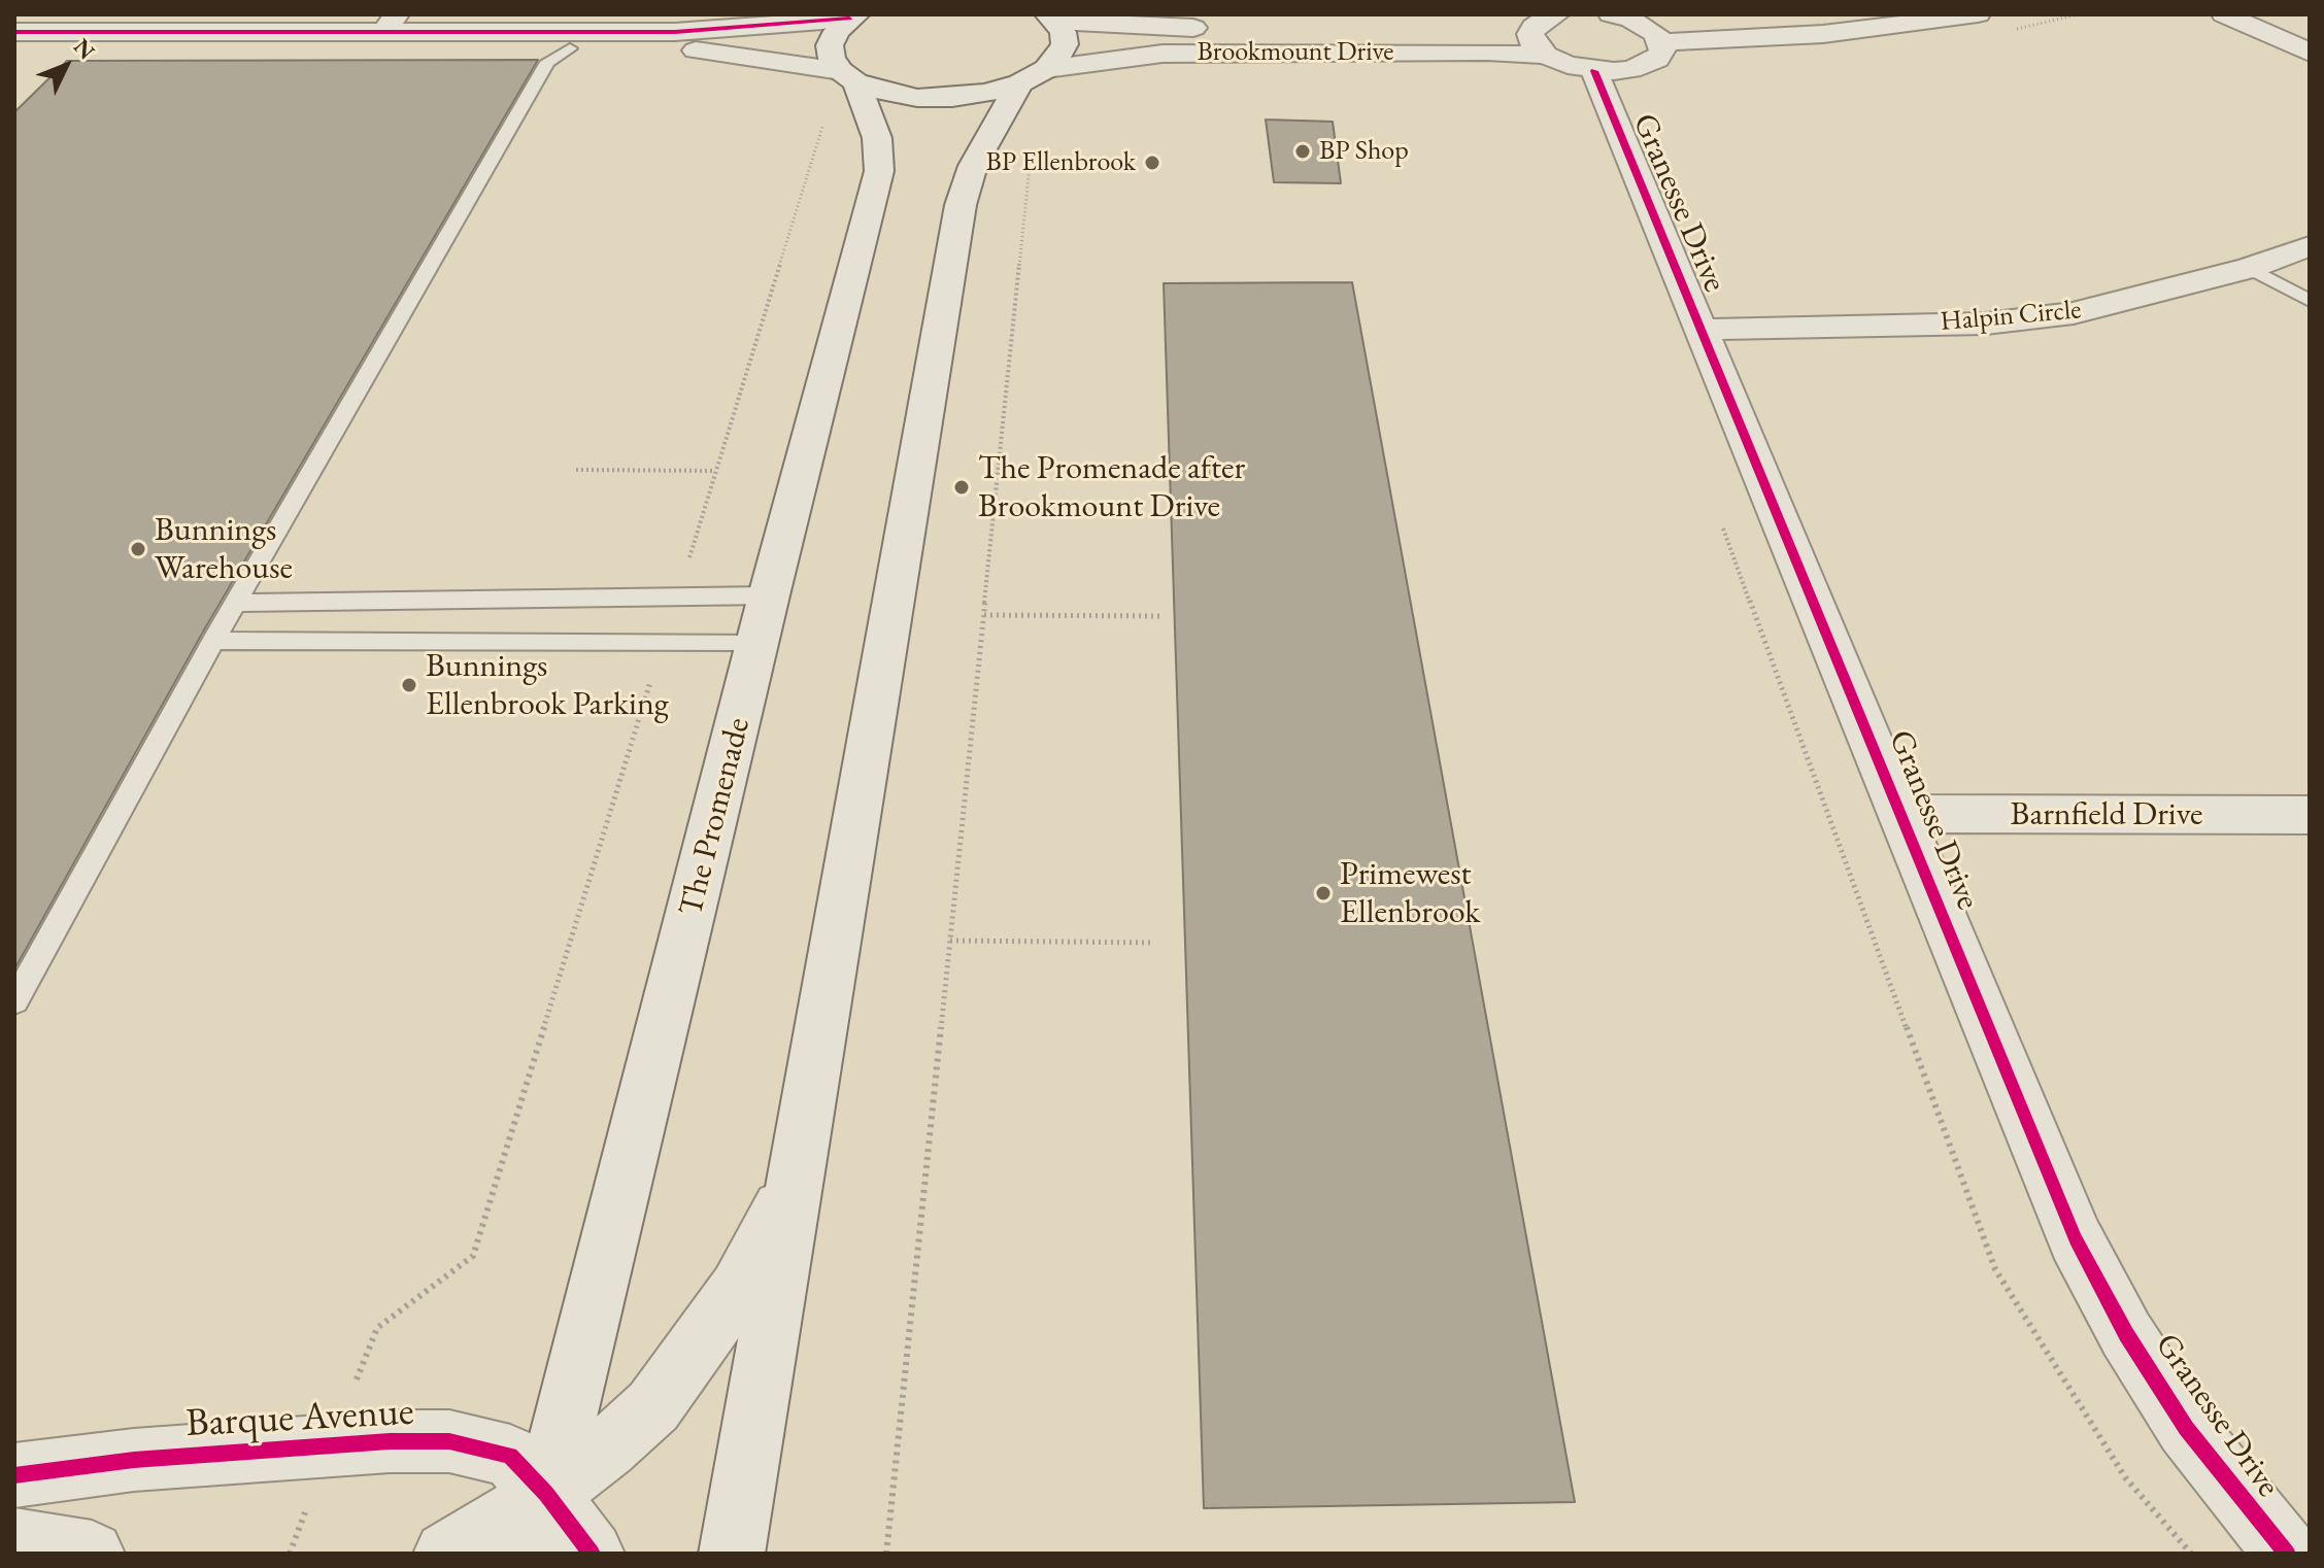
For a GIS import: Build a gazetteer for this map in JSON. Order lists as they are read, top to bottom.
{
  "streets": {
    "street": [
      "Brookmount Drive",
      "Granesse Drive",
      "Halpin Circle",
      "Barnfield Drive",
      "The Promenade",
      "Barque Avenue"
    ]
  },
  "crossings": [
    ["Brookmount Drive", "Granesse Drive"],
    ["Brookmount Drive", "The Promenade"],
    ["Granesse Drive", "Halpin Circle"],
    ["Granesse Drive", "Barnfield Drive"],
    ["The Promenade", "Barque Avenue"]
  ],
  "places": [
    "BP Shop",
    "BP Ellenbrook",
    "The Promenade after Brookmount Drive",
    "Bunnings Warehouse",
    "Bunnings Ellenbrook Parking",
    "Primewest Ellenbrook"
  ],
  "north": "top right"
}
